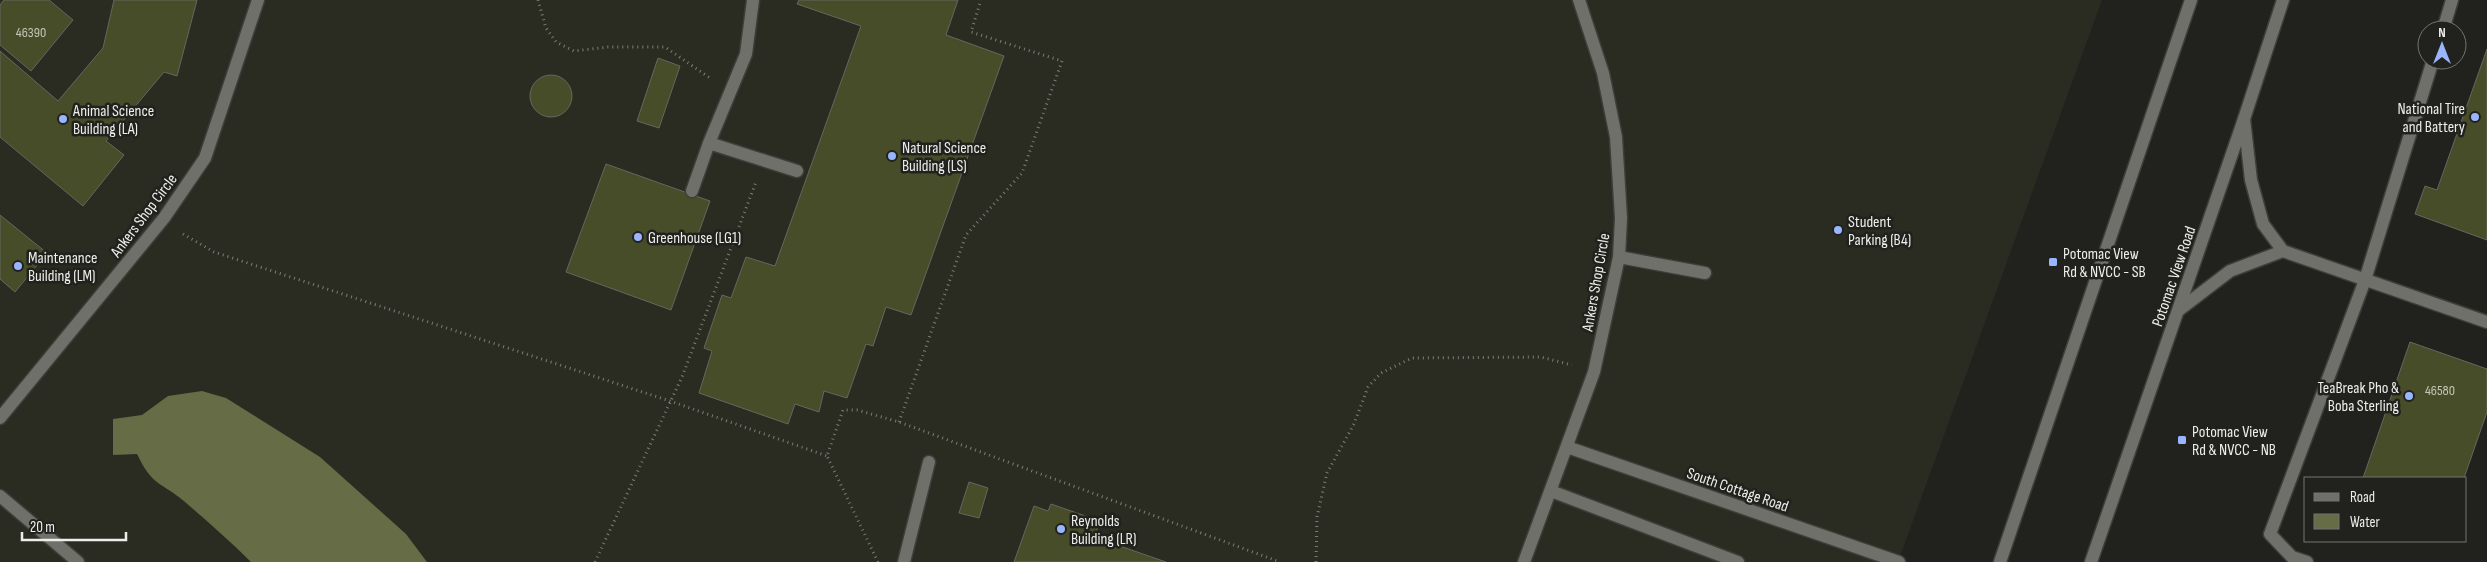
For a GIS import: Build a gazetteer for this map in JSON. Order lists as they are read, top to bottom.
{
  "streets": {
    "street": ["Ankers Shop Circle", "Potomac View Road", "South Cottage Road"]
  },
  "crossings": [
    ["Ankers Shop Circle", "South Cottage Road"]
  ],
  "places": {
    "other": [
      "National Tire and Battery",
      "Animal Science Building (LA)",
      "Natural Science Building (LS)",
      "Student Parking (B4)",
      "Greenhouse (LG1)",
      "Maintenance Building (LM)",
      "TeaBreak Pho & Boba Sterling",
      "Reynolds Building (LR)"
    ],
    "transit": ["Potomac View Rd & NVCC - SB", "Potomac View Rd & NVCC - NB"]
  },
  "house_numbers": ["46390", "46580"],
  "legend": ["Road", "Water"],
  "scale_bar": "20 m",
  "north": "top"
}
